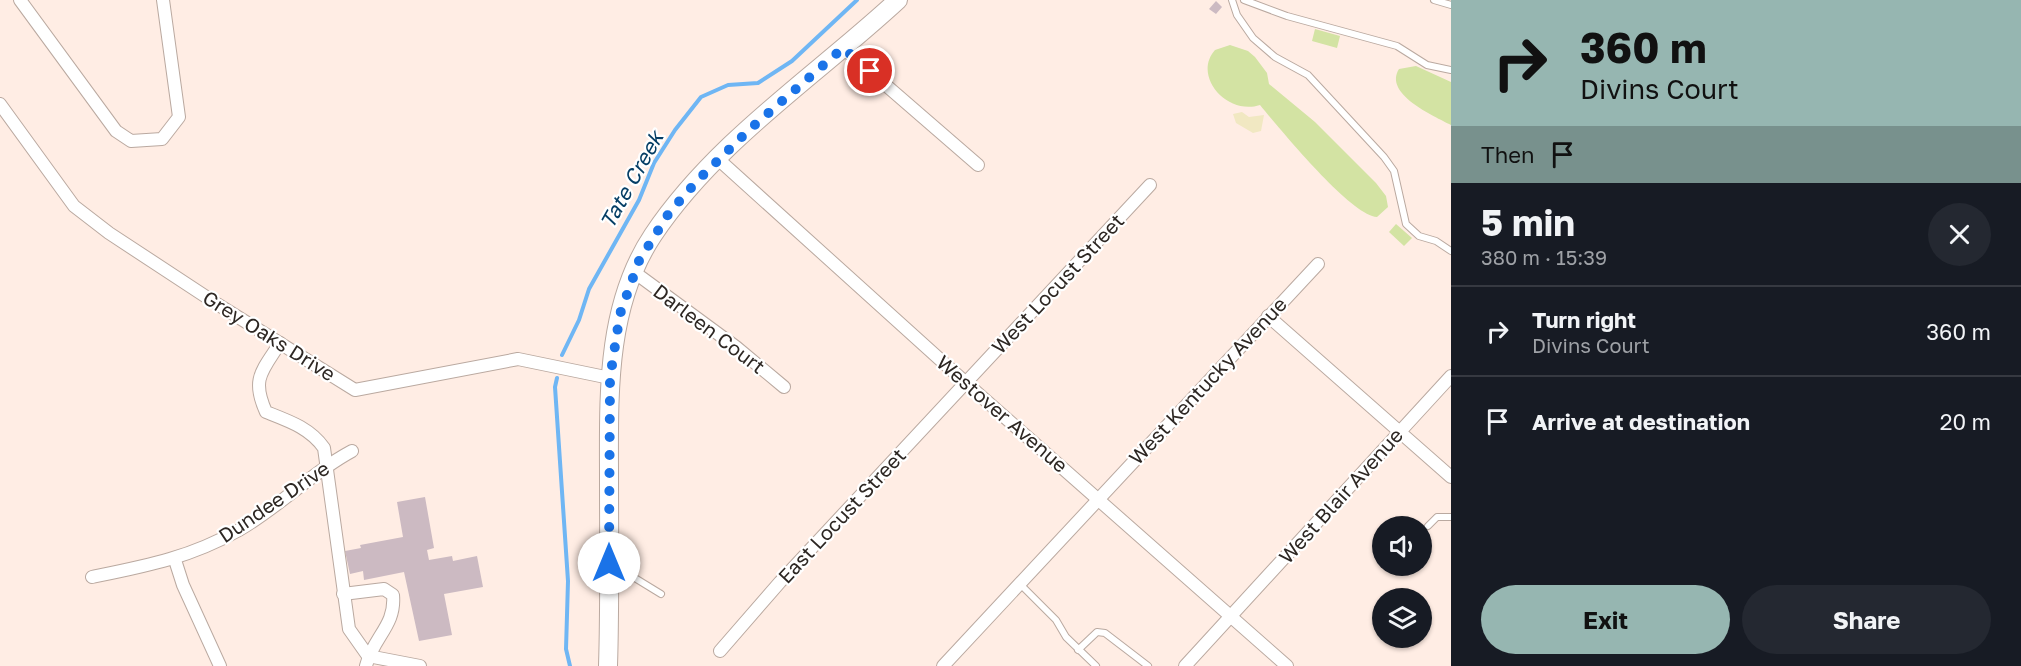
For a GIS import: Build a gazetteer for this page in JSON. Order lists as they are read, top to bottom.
{
  "streets": {
    "street": [
      "West Locust Street",
      "Darleen Court",
      "Grey Oaks Drive",
      "West Kentucky Avenue",
      "Westover Avenue",
      "West Blair Avenue",
      "Dundee Drive",
      "East Locust Street"
    ]
  },
  "crossings": [
    ["West Locust Street", "Westover Avenue"],
    ["West Locust Street", "East Locust Street"],
    ["West Kentucky Avenue", "Westover Avenue"],
    ["Westover Avenue", "West Blair Avenue"],
    ["Westover Avenue", "East Locust Street"]
  ],
  "water": ["Tate Creek"],
  "page": {
    "turn": ["360 m", "Divins Court"],
    "then": "Then",
    "heading": ["5 min", "380 m · 15:39"],
    "list": [
      {
        "name": "Turn right",
        "note": "Divins Court",
        "value": "360 m"
      },
      {
        "name": "Arrive at destination",
        "value": "20 m"
      }
    ],
    "buttons": ["Exit", "Share"]
  }
}
